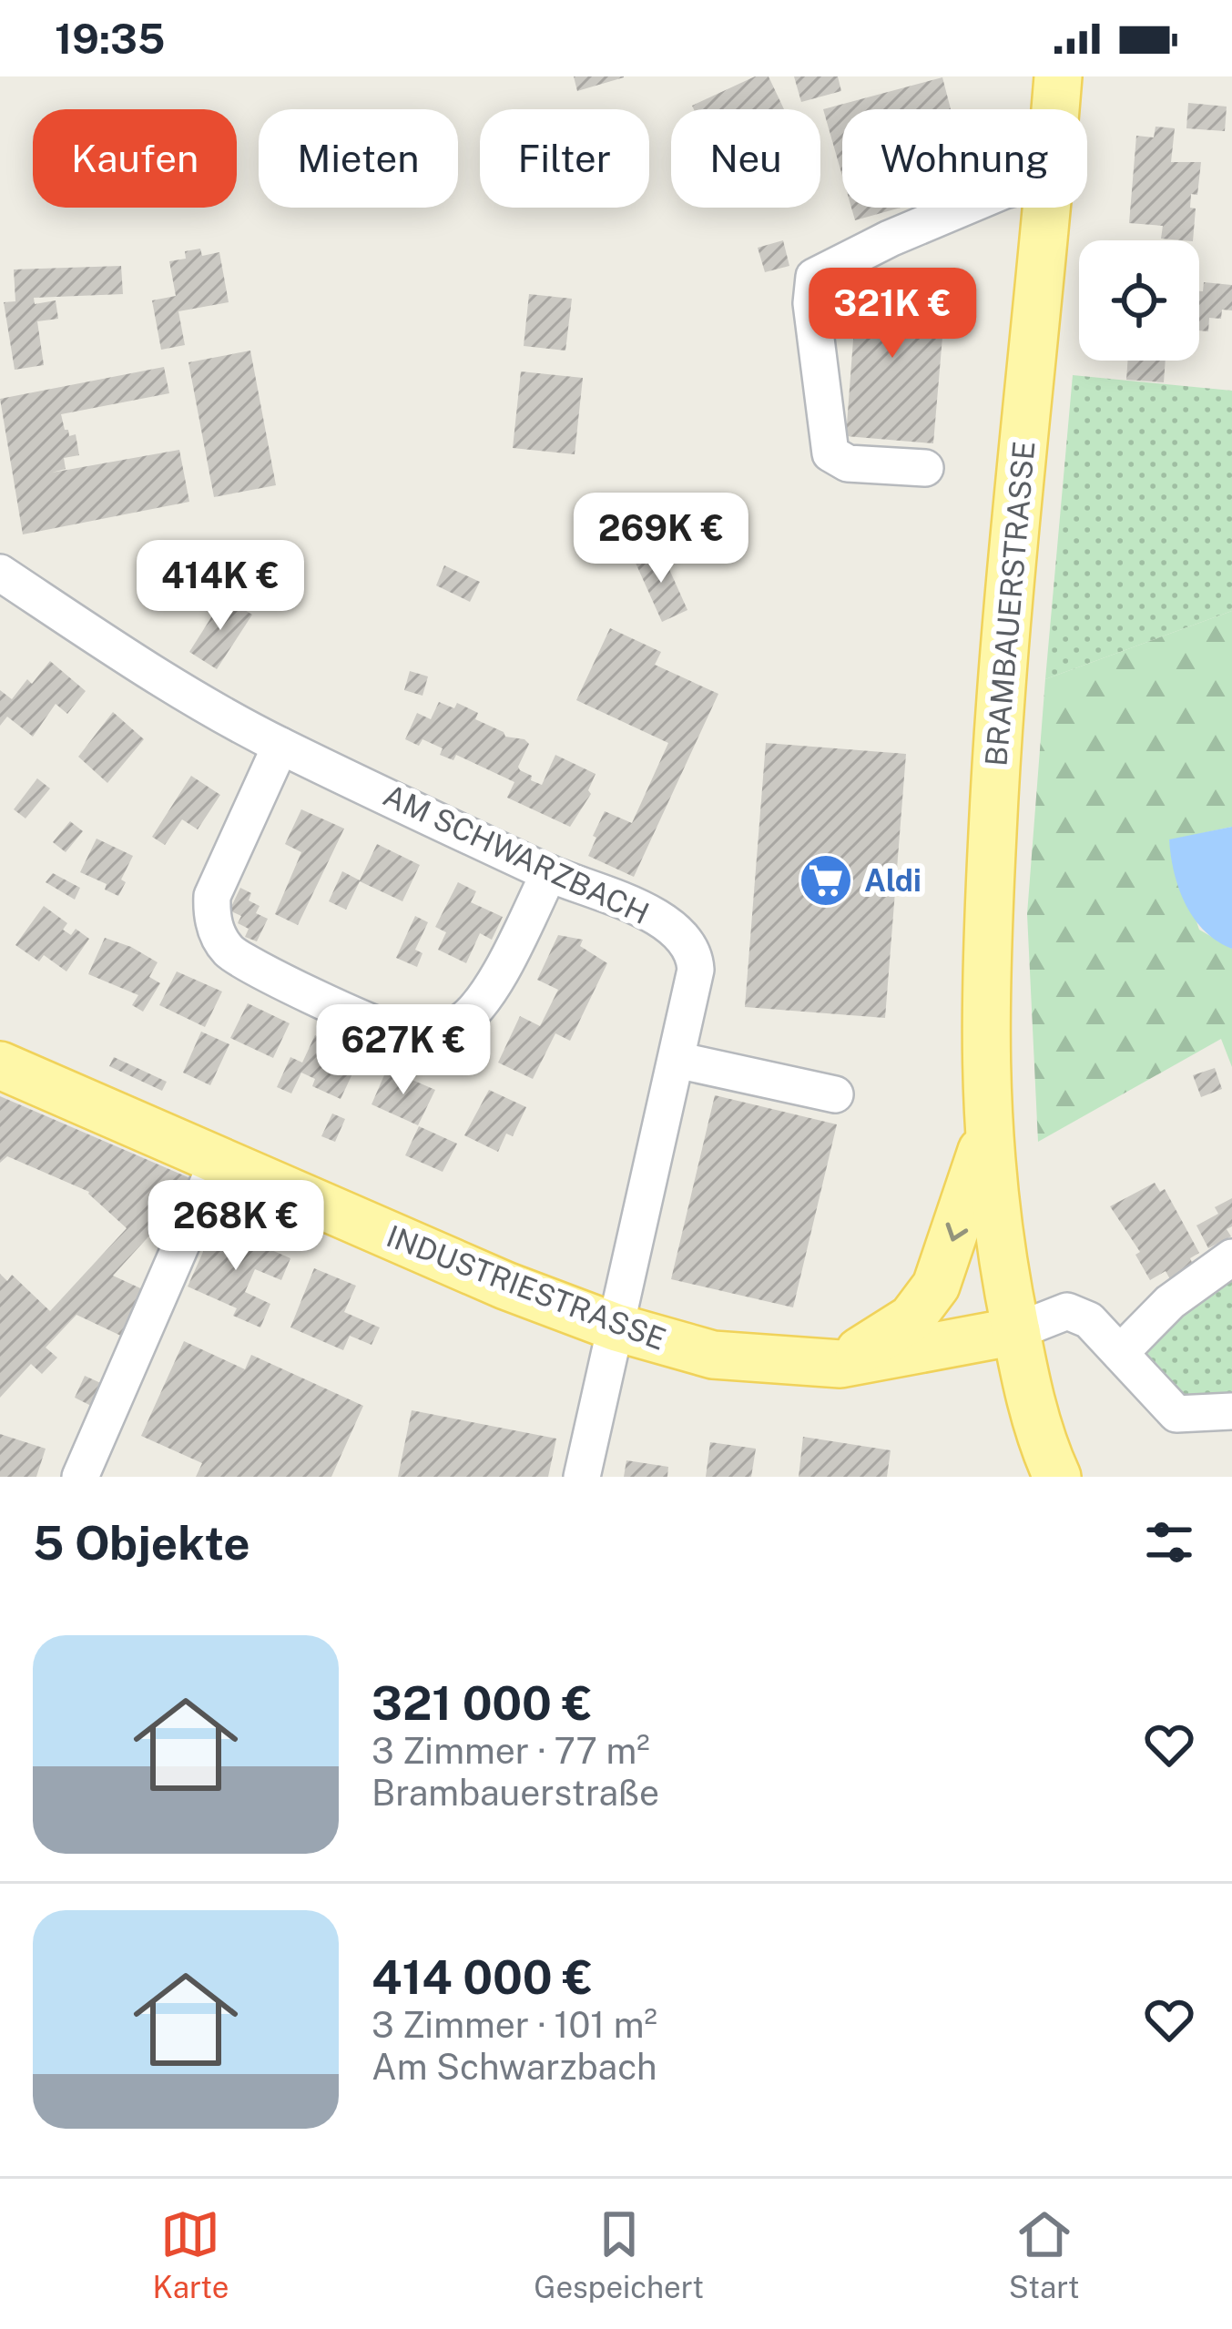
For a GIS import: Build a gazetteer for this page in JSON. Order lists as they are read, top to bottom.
{
  "streets": {
    "main road": ["BRAMBAUERSTRASSE", "INDUSTRIESTRASSE"],
    "street": ["AM SCHWARZBACH"]
  },
  "crossings": [
    ["BRAMBAUERSTRASSE", "INDUSTRIESTRASSE"],
    ["AM SCHWARZBACH", "INDUSTRIESTRASSE"]
  ],
  "places": {
    "supermarket": ["Aldi"]
  },
  "page": {
    "status": "19:35",
    "chip": [
      "Kaufen",
      "Mieten",
      "Filter",
      "Neu",
      "Wohnung"
    ],
    "price": [
      "321K €",
      "269K €",
      "414K €",
      "627K €",
      "268K €"
    ],
    "heading": "5 Objekte",
    "list": [
      {
        "name": "321 000 €",
        "note": "3 Zimmer · 77 m² · Brambauerstraße"
      },
      {
        "name": "414 000 €",
        "note": "3 Zimmer · 101 m² · Am Schwarzbach"
      }
    ],
    "tabs": ["Karte", "Gespeichert", "Start"]
  }
}
